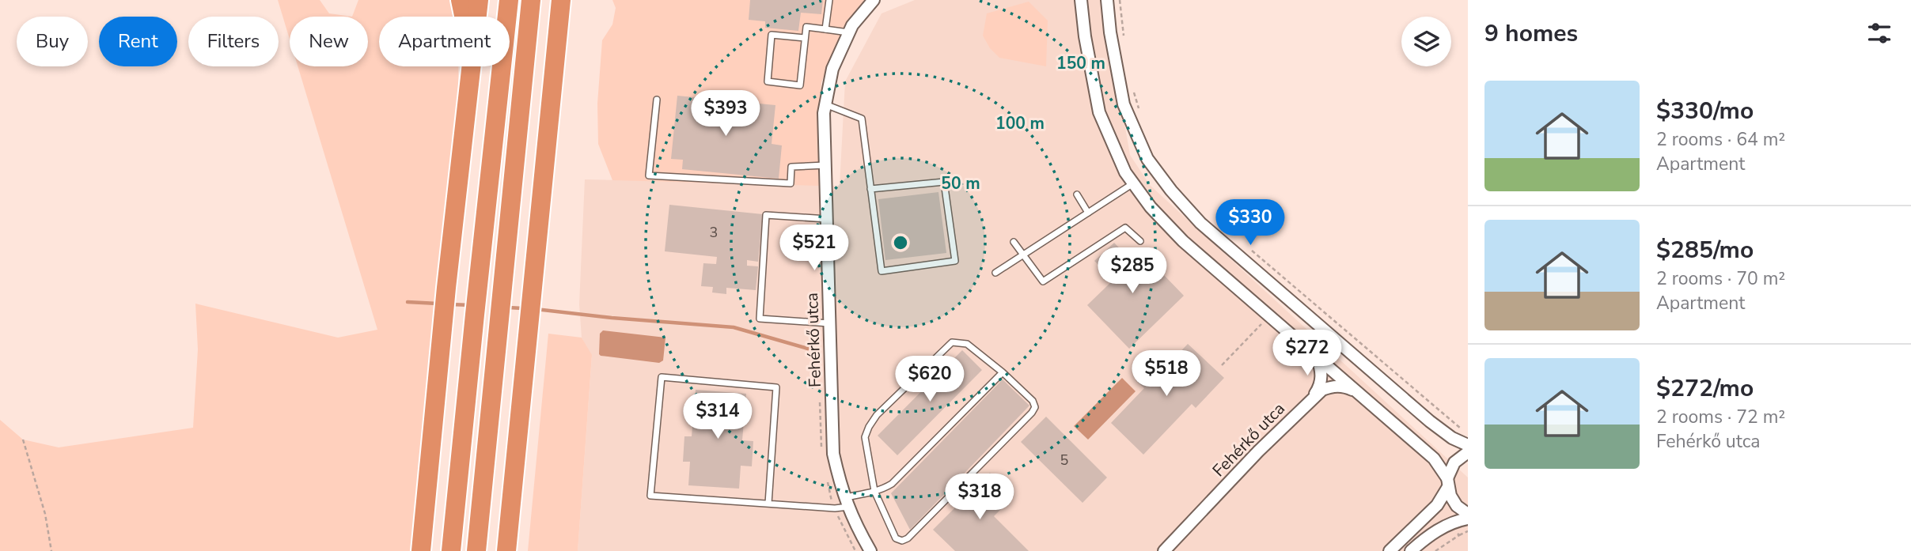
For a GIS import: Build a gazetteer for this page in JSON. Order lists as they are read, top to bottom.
{
  "streets": {
    "street": ["Fehérkő utca"]
  },
  "house_numbers": ["3", "5"],
  "page": {
    "heading": "9 homes",
    "chip": [
      "Buy",
      "Rent",
      "Filters",
      "New",
      "Apartment"
    ],
    "list": [
      {
        "name": "$330/mo",
        "note": "2 rooms · 64 m² · Apartment"
      },
      {
        "name": "$285/mo",
        "note": "2 rooms · 70 m² · Apartment"
      },
      {
        "name": "$272/mo",
        "note": "2 rooms · 72 m² · Fehérkő utca"
      }
    ],
    "price": [
      "$393",
      "$330",
      "$521",
      "$285",
      "$272",
      "$518",
      "$620",
      "$314",
      "$318"
    ]
  },
  "rings": ["150 m", "100 m", "50 m"]
}
